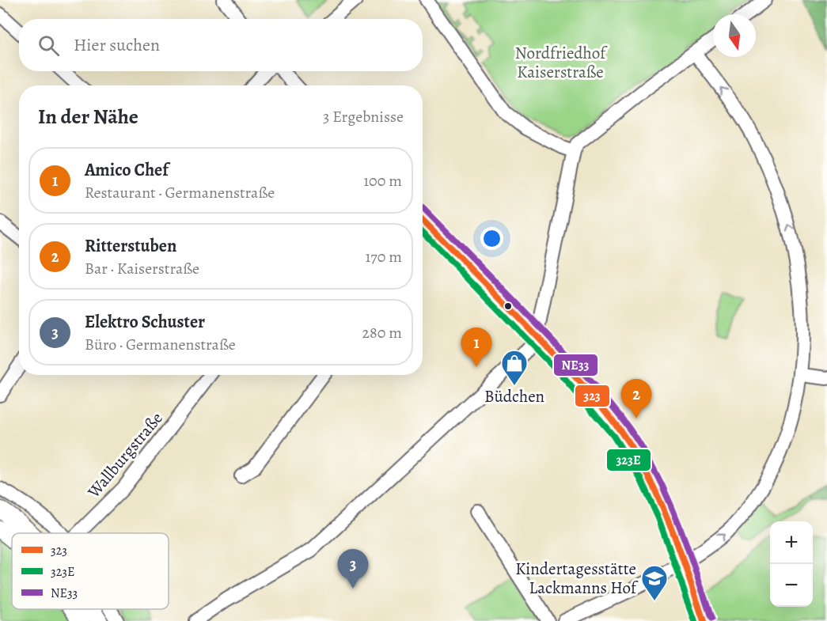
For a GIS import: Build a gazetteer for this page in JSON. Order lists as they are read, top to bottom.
{
  "streets": {
    "street": ["Wallburgstraße"]
  },
  "parks": ["Nordfriedhof Kaiserstraße"],
  "places": {
    "shop": ["Büdchen"],
    "school or university": ["Kindertagesstätte Lackmanns Hof"]
  },
  "lines": ["transit line NE33", "transit line 323", "transit line 323E"],
  "legend": ["323", "323E", "NE33"],
  "north": "bottom",
  "page": {
    "search": "Hier suchen",
    "heading": ["In der Nähe", "3 Ergebnisse"],
    "list": [
      {
        "mark": "1",
        "name": "Amico Chef",
        "note": "Restaurant · Germanenstraße",
        "value": "100 m"
      },
      {
        "mark": "2",
        "name": "Ritterstuben",
        "note": "Bar · Kaiserstraße",
        "value": "170 m"
      },
      {
        "mark": "3",
        "name": "Elektro Schuster",
        "note": "Büro · Germanenstraße",
        "value": "280 m"
      }
    ],
    "pins": ["1", "2", "3"],
    "map_buttons": ["+", "−"]
  }
}
